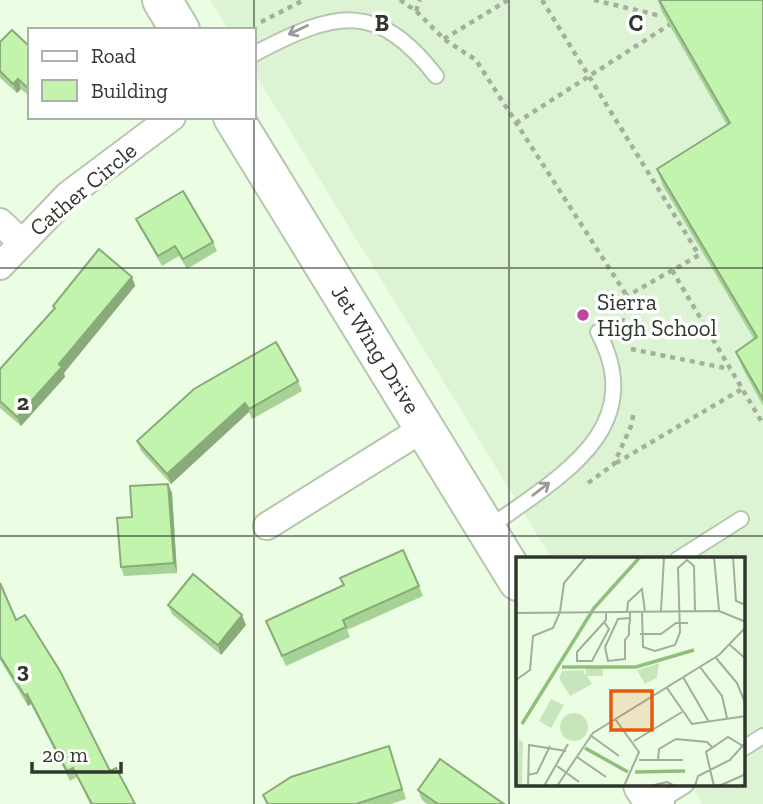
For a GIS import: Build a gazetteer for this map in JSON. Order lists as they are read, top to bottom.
{
  "streets": {
    "main road": ["Jet Wing Drive"],
    "street": ["Cather Circle"]
  },
  "places": ["Sierra High School"],
  "legend": ["Road", "Building"],
  "scale_bar": "20 m",
  "grid": {
    "columns": ["B", "C"],
    "rows": ["2", "3"]
  }
}
